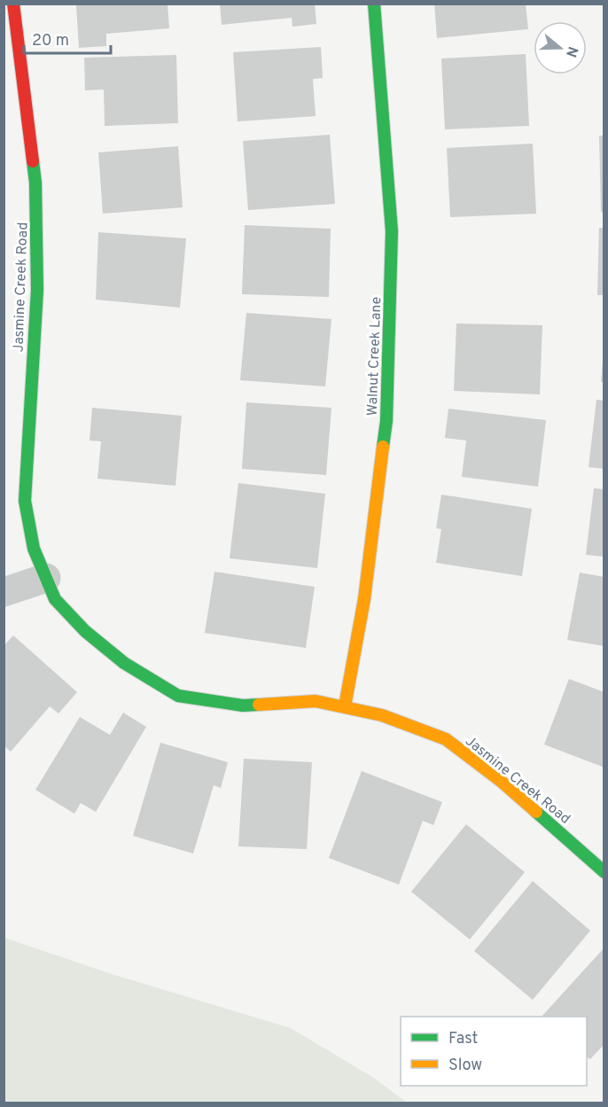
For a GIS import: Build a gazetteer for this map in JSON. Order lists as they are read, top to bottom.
{
  "streets": {
    "street": ["Jasmine Creek Road", "Walnut Creek Lane"]
  },
  "crossings": [
    ["Jasmine Creek Road", "Walnut Creek Lane"]
  ],
  "legend": ["Fast", "Slow"],
  "scale_bar": "20 m",
  "north": "right"
}
